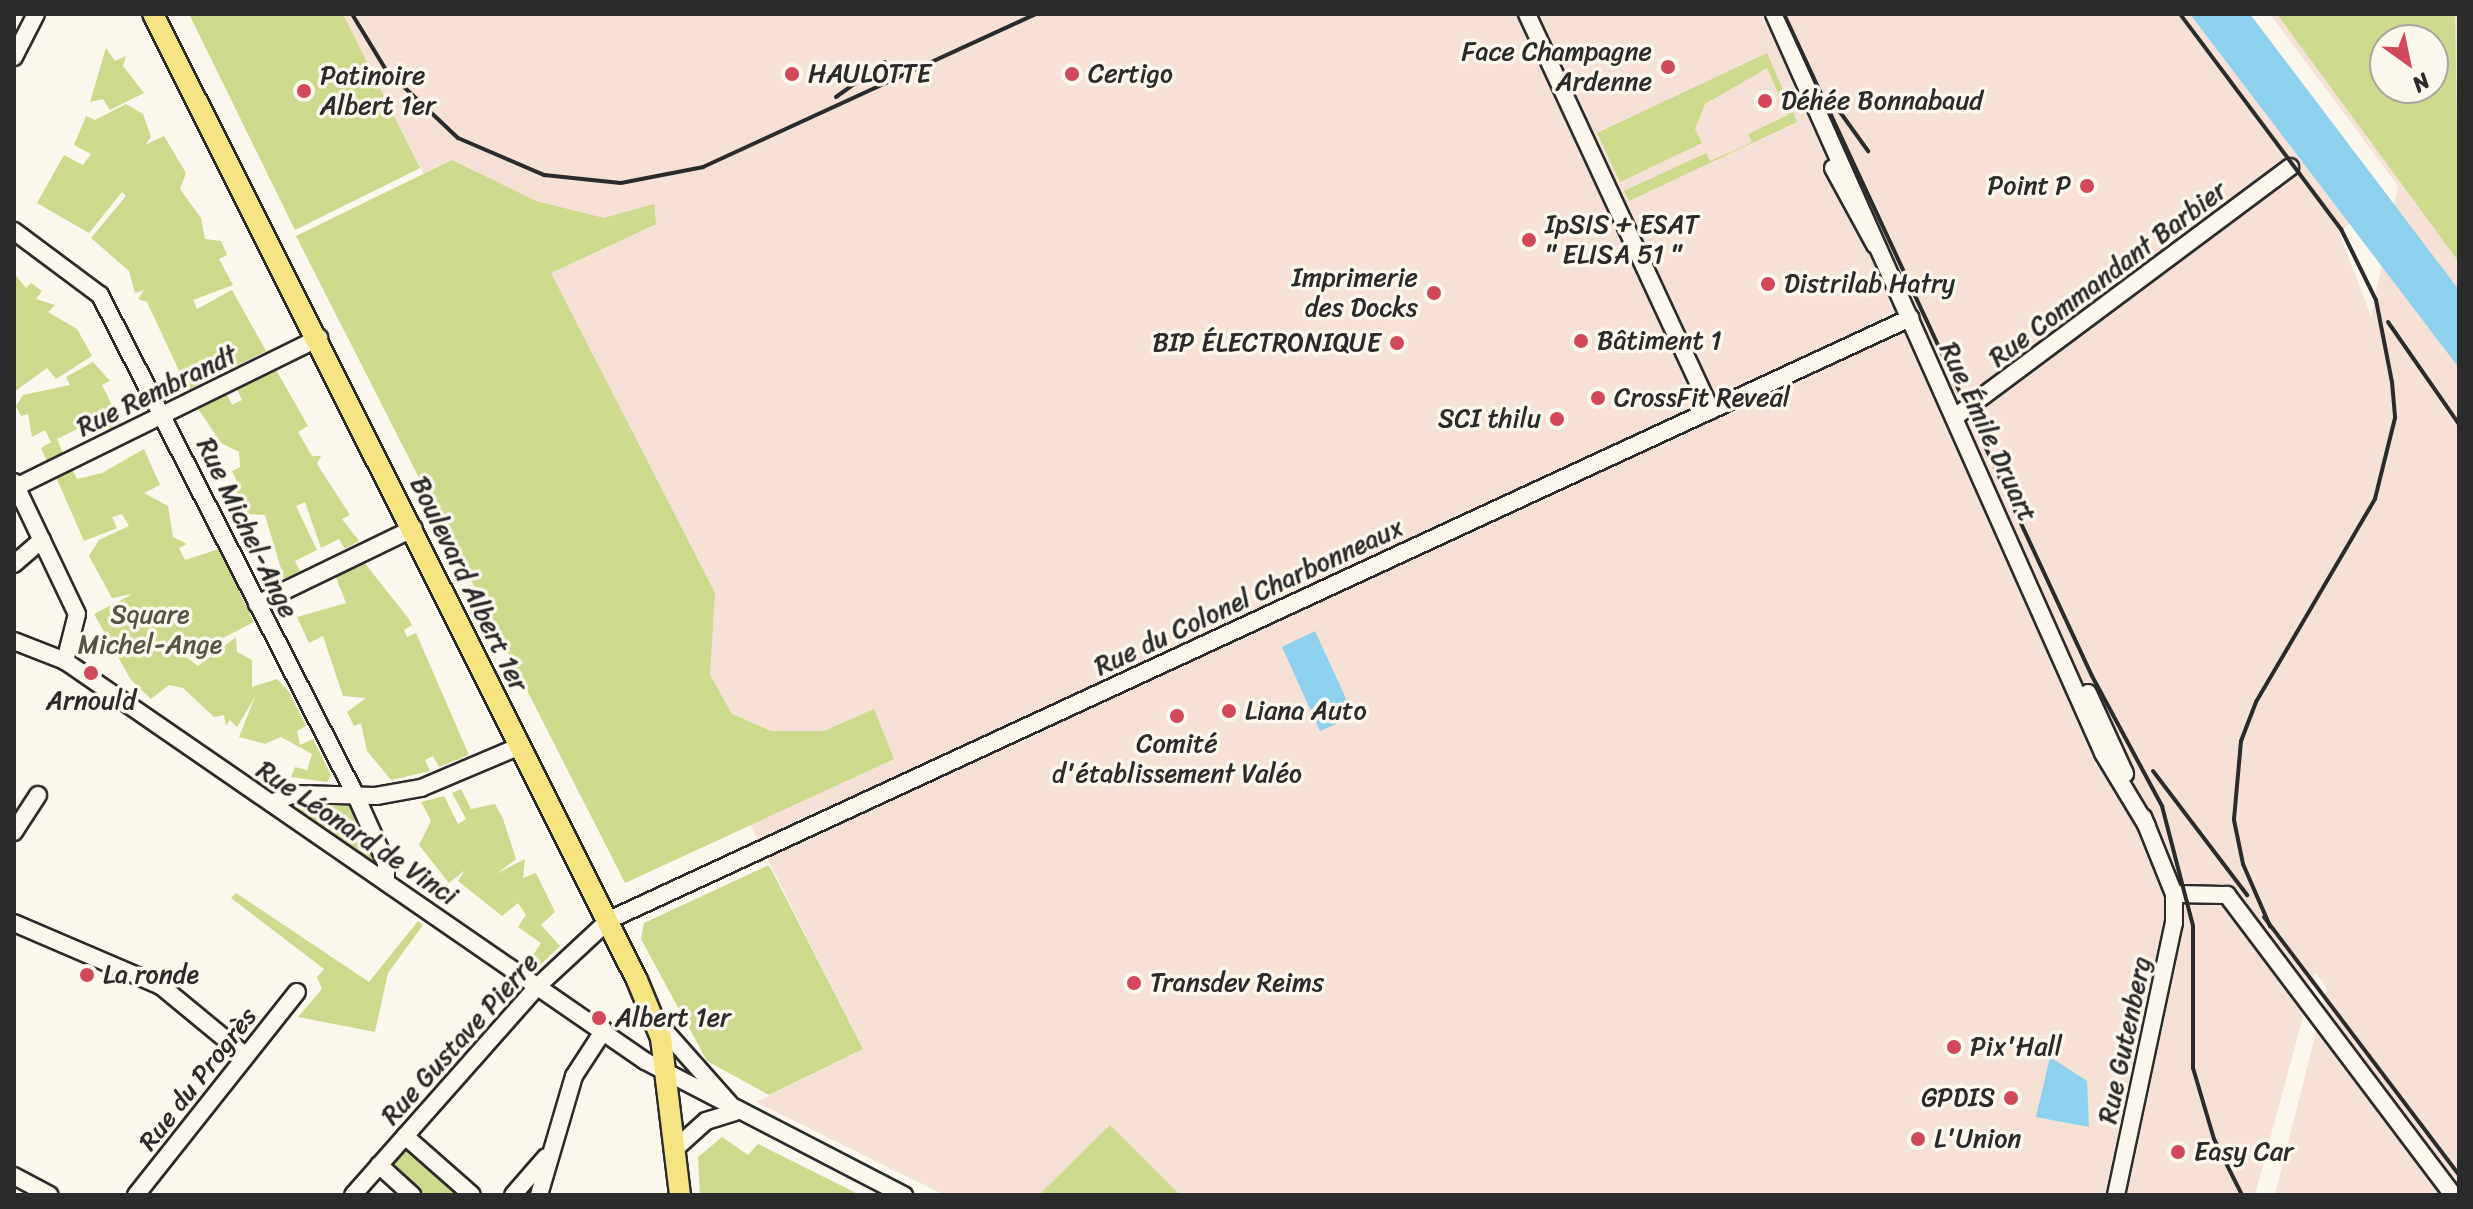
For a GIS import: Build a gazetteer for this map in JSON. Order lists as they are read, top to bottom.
{
  "streets": {
    "main road": ["Boulevard Albert 1er"],
    "street": [
      "Rue Commandant Barbier",
      "Rue Rembrandt",
      "Rue Émile Druart",
      "Rue Michel-Ange",
      "Rue du Colonel Charbonneaux",
      "Rue Léonard de Vinci",
      "Rue Gustave Pierre",
      "Rue Gutenberg",
      "Rue du Progrès"
    ]
  },
  "crossings": [
    ["Rue Commandant Barbier", "Rue Émile Druart"],
    ["Rue Rembrandt", "Rue Michel-Ange"],
    ["Rue Rembrandt", "Boulevard Albert 1er"],
    ["Rue Émile Druart", "Rue du Colonel Charbonneaux"],
    ["Rue Émile Druart", "Rue Gutenberg"],
    ["Rue Michel-Ange", "Rue Léonard de Vinci"],
    ["Boulevard Albert 1er", "Rue du Colonel Charbonneaux"],
    ["Boulevard Albert 1er", "Rue Léonard de Vinci"],
    ["Boulevard Albert 1er", "Rue Gustave Pierre"],
    ["Rue du Colonel Charbonneaux", "Rue Gustave Pierre"],
    ["Rue Léonard de Vinci", "Rue Gustave Pierre"]
  ],
  "parks": ["Square Michel-Ange"],
  "places": [
    "Face Champagne Ardenne",
    "HAULOTTE",
    "Certigo",
    "Patinoire Albert 1er",
    "Déhée Bonnabaud",
    "Point P",
    "IpSIS + ESAT \" ELISA 51 \"",
    "Distrilab Hatry",
    "Imprimerie des Docks",
    "Bâtiment 1",
    "BIP ÉLECTRONIQUE",
    "CrossFit Reveal",
    "SCI thilu",
    "Arnould",
    "Liana Auto",
    "Comité d'établissement Valéo",
    "La ronde",
    "Transdev Reims",
    "Albert 1er",
    "Pix'Hall",
    "GPDIS",
    "L'Union",
    "Easy Car"
  ],
  "north": "bottom right"
}
